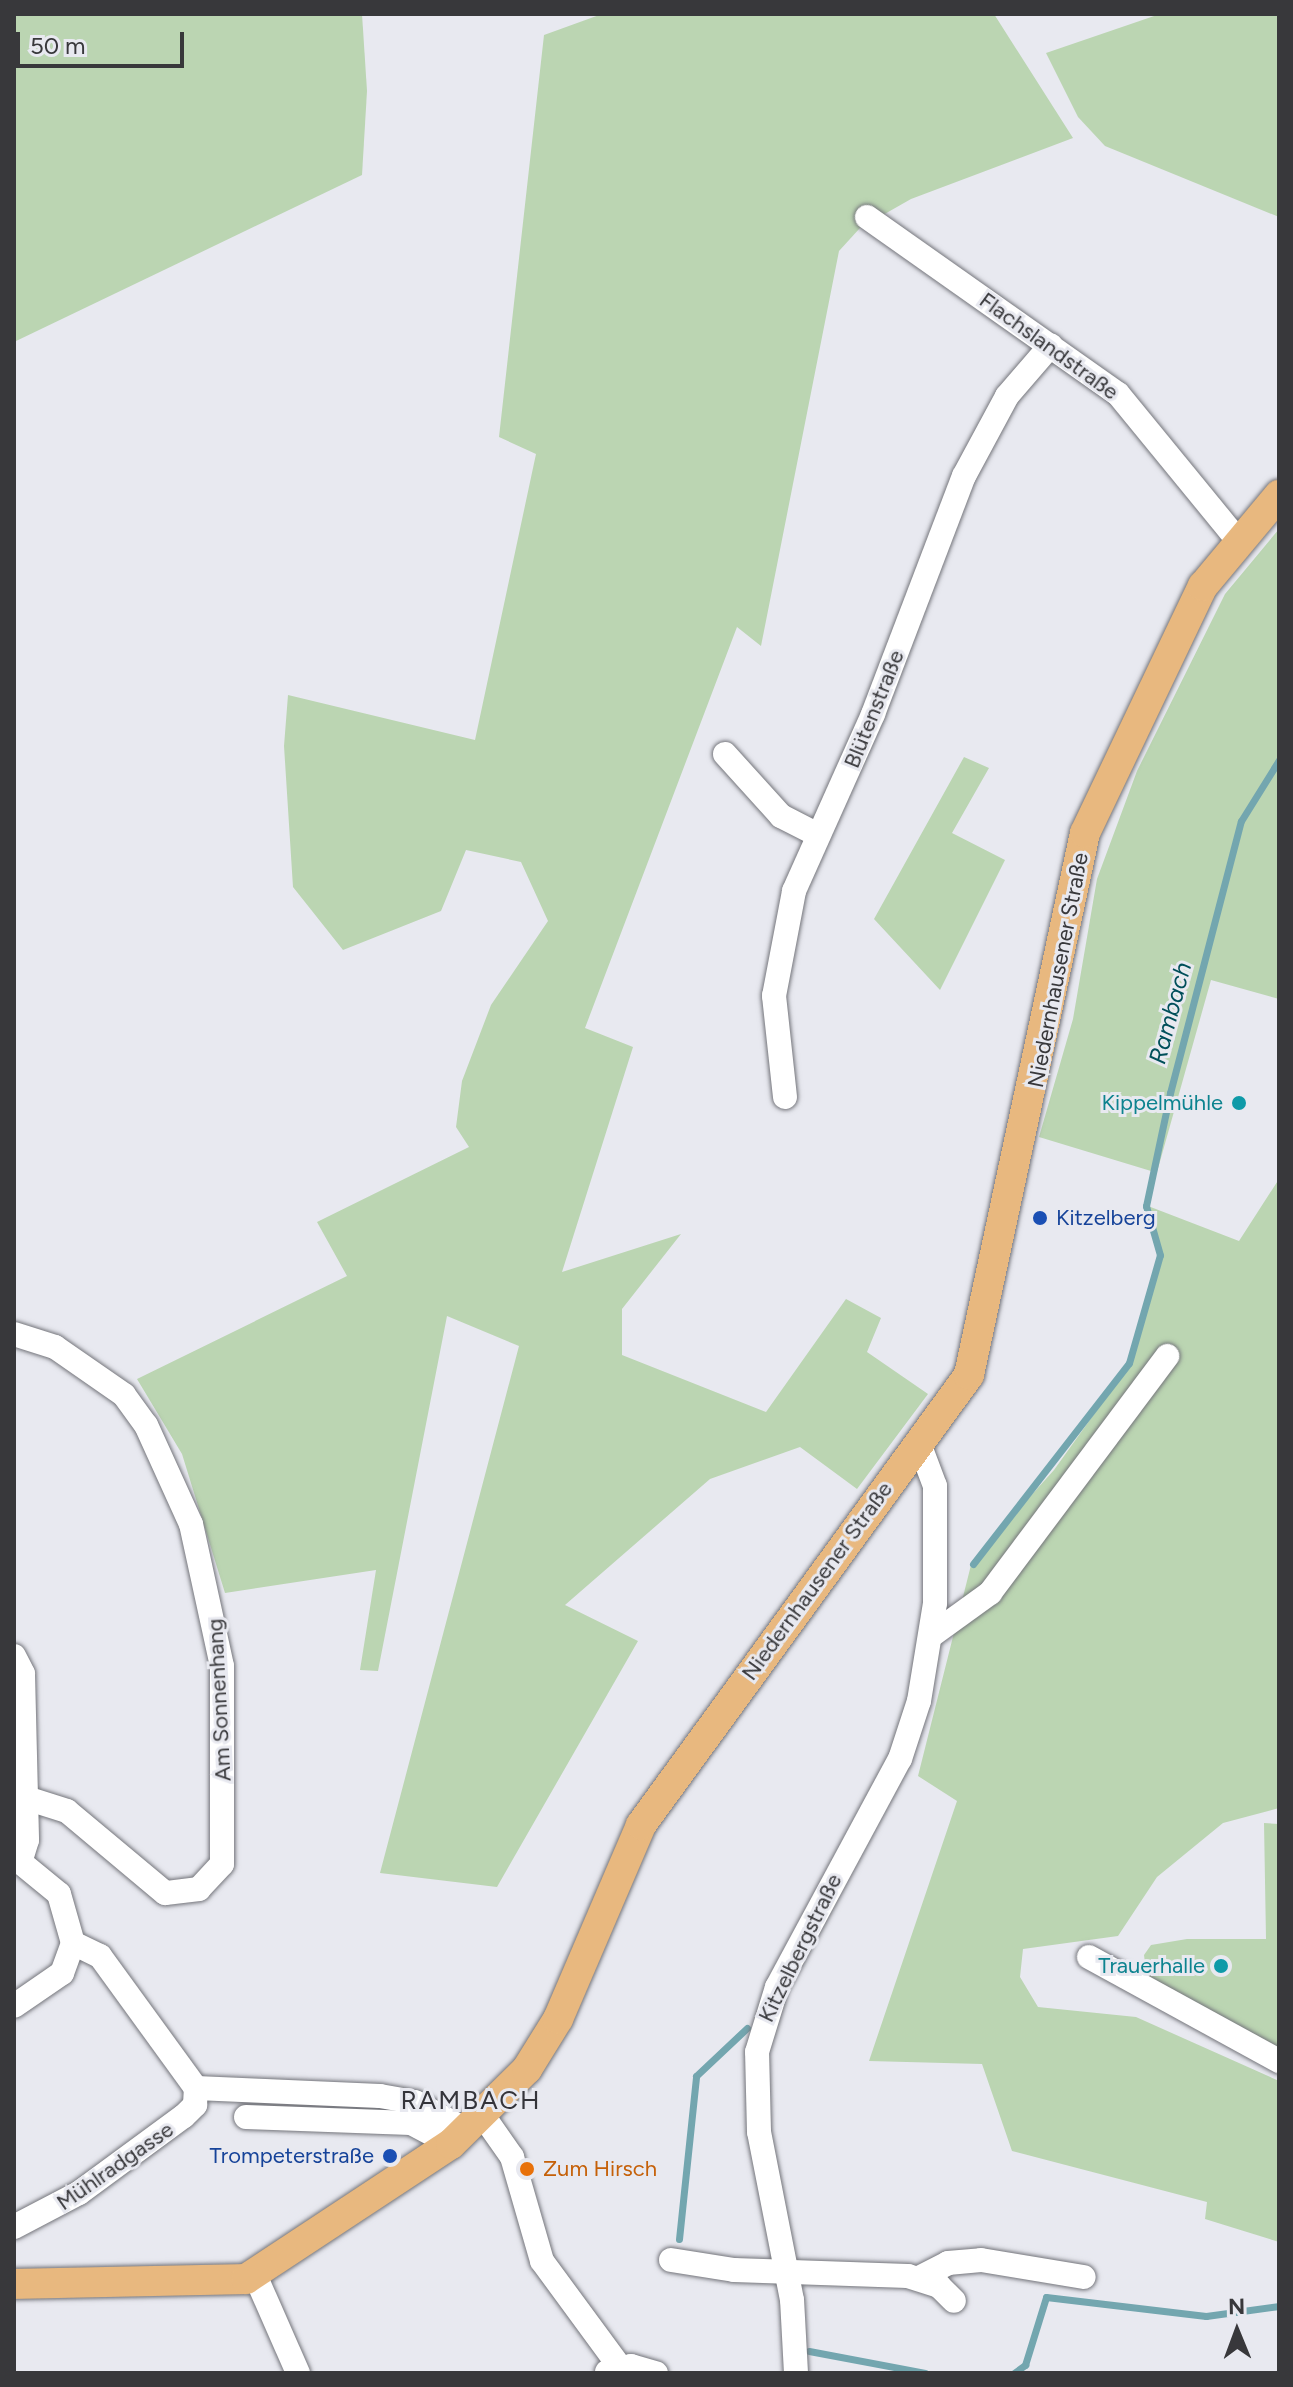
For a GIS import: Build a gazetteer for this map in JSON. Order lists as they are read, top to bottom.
{
  "streets": {
    "main road": ["Niedernhausener Straße"],
    "street": [
      "Flachslandstraße",
      "Blütenstraße",
      "Am Sonnenhang",
      "Kitzelbergstraße",
      "Mühlradgasse"
    ]
  },
  "crossings": [
    ["Flachslandstraße", "Blütenstraße"],
    ["Flachslandstraße", "Niedernhausener Straße"],
    ["Niedernhausener Straße", "Kitzelbergstraße"]
  ],
  "districts": ["RAMBACH"],
  "water": ["Rambach"],
  "places": [
    "Kippelmühle",
    "Kitzelberg",
    "Trauerhalle",
    "Trompeterstraße",
    "Zum Hirsch"
  ],
  "scale_bar": "50 m",
  "north": "top"
}
